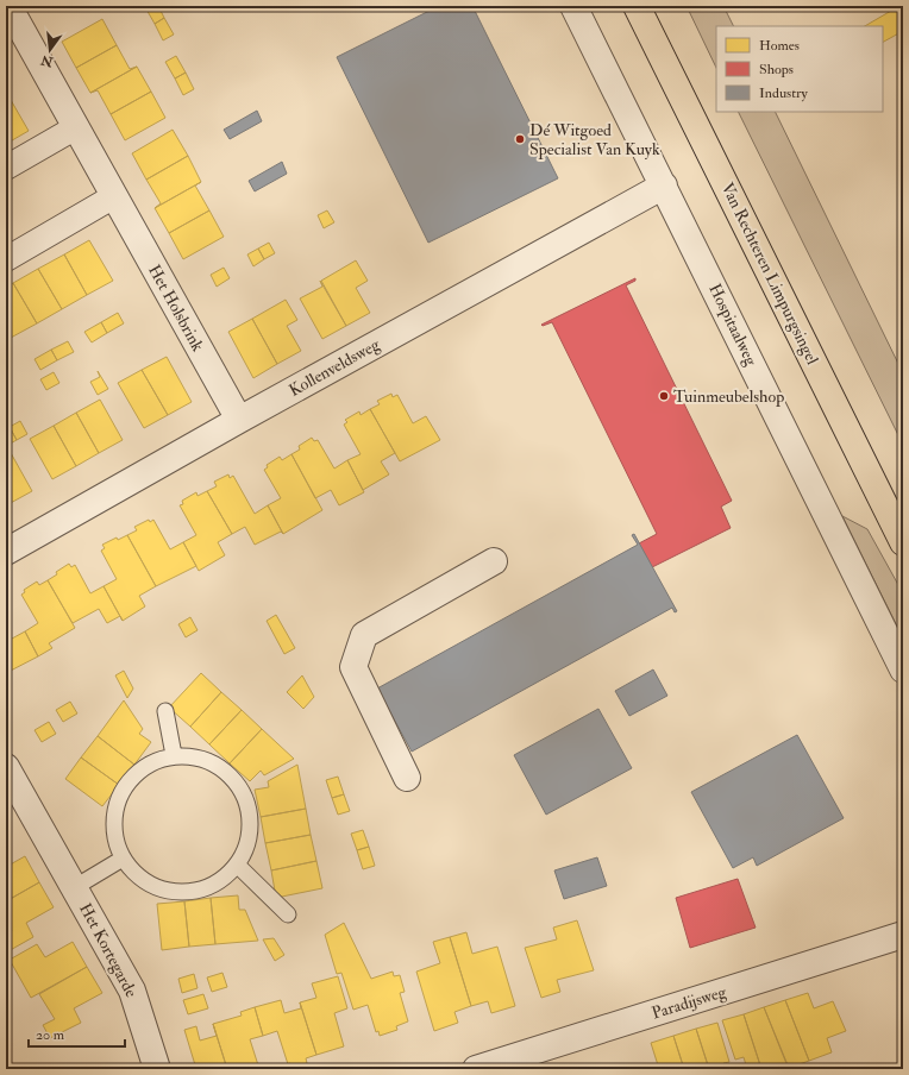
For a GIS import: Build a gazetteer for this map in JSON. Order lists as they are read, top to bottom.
{
  "streets": {
    "main road": ["Van Rechteren Limpurgsingel"],
    "street": [
      "Het Holsbrink",
      "Hospitaalweg",
      "Kollenveldsweg",
      "Het Kortegarde",
      "Paradijsweg"
    ]
  },
  "crossings": [
    ["Het Holsbrink", "Kollenveldsweg"],
    ["Hospitaalweg", "Kollenveldsweg"]
  ],
  "places": ["Dé Witgoed Specialist Van Kuyk", "Tuinmeubelshop"],
  "legend": ["Homes", "Shops", "Industry"],
  "scale_bar": "20 m",
  "north": "bottom"
}
